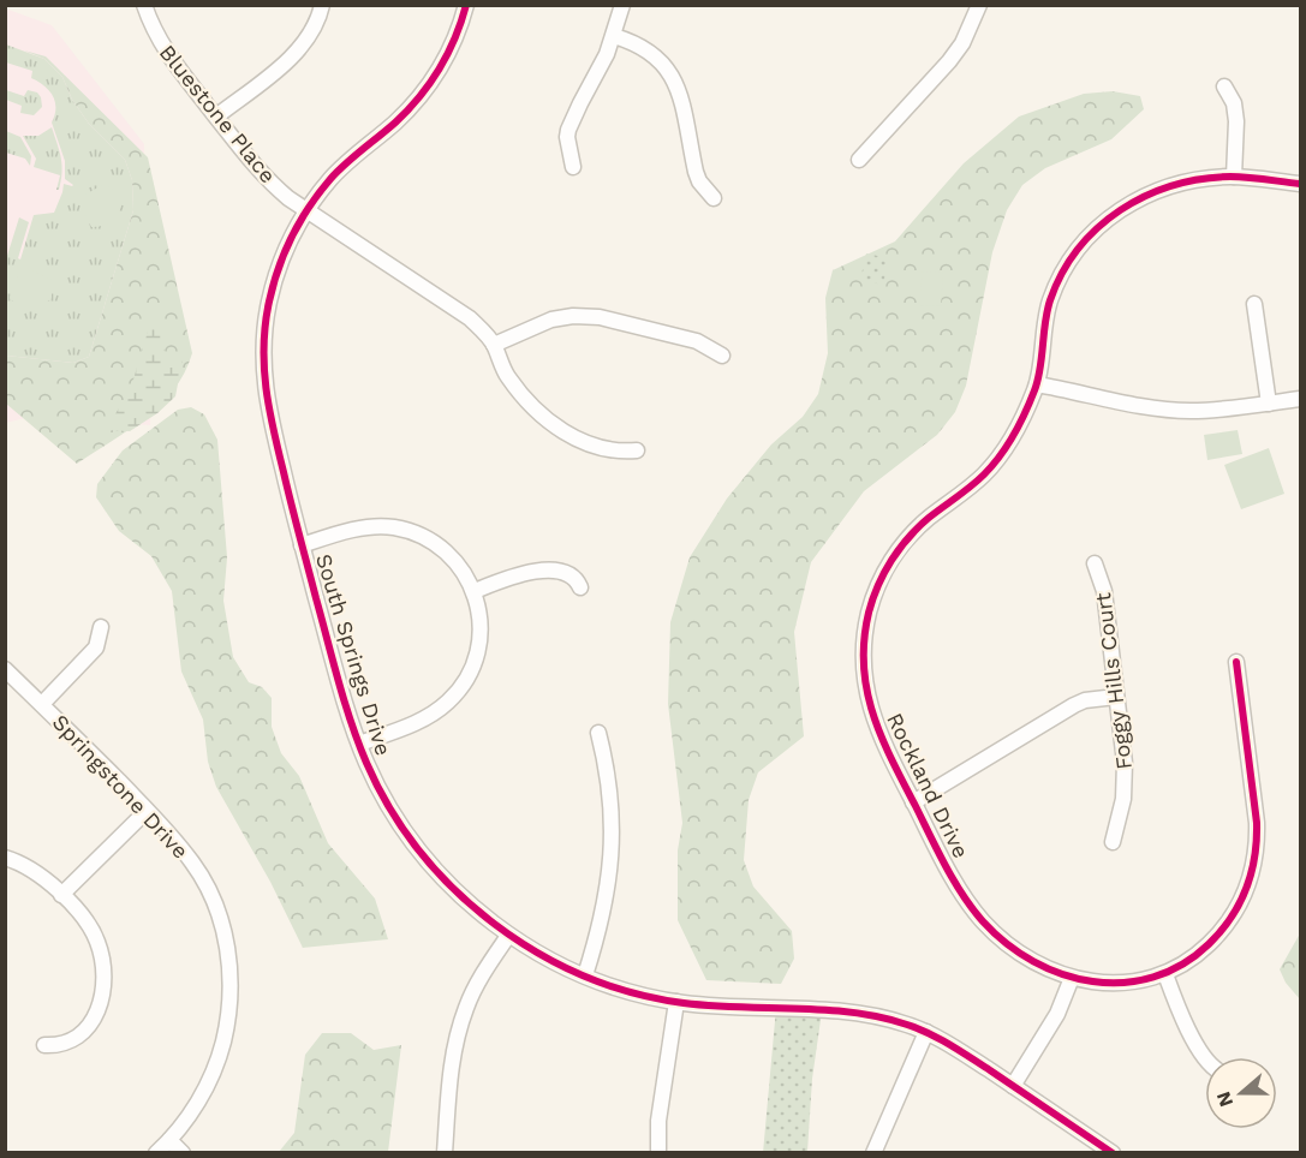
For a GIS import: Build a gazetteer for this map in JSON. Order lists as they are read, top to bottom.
{
  "streets": {
    "street": [
      "Bluestone Place",
      "South Springs Drive",
      "Foggy Hills Court",
      "Rockland Drive",
      "Springstone Drive"
    ]
  },
  "crossings": [
    ["Bluestone Place", "South Springs Drive"]
  ],
  "north": "left"
}
